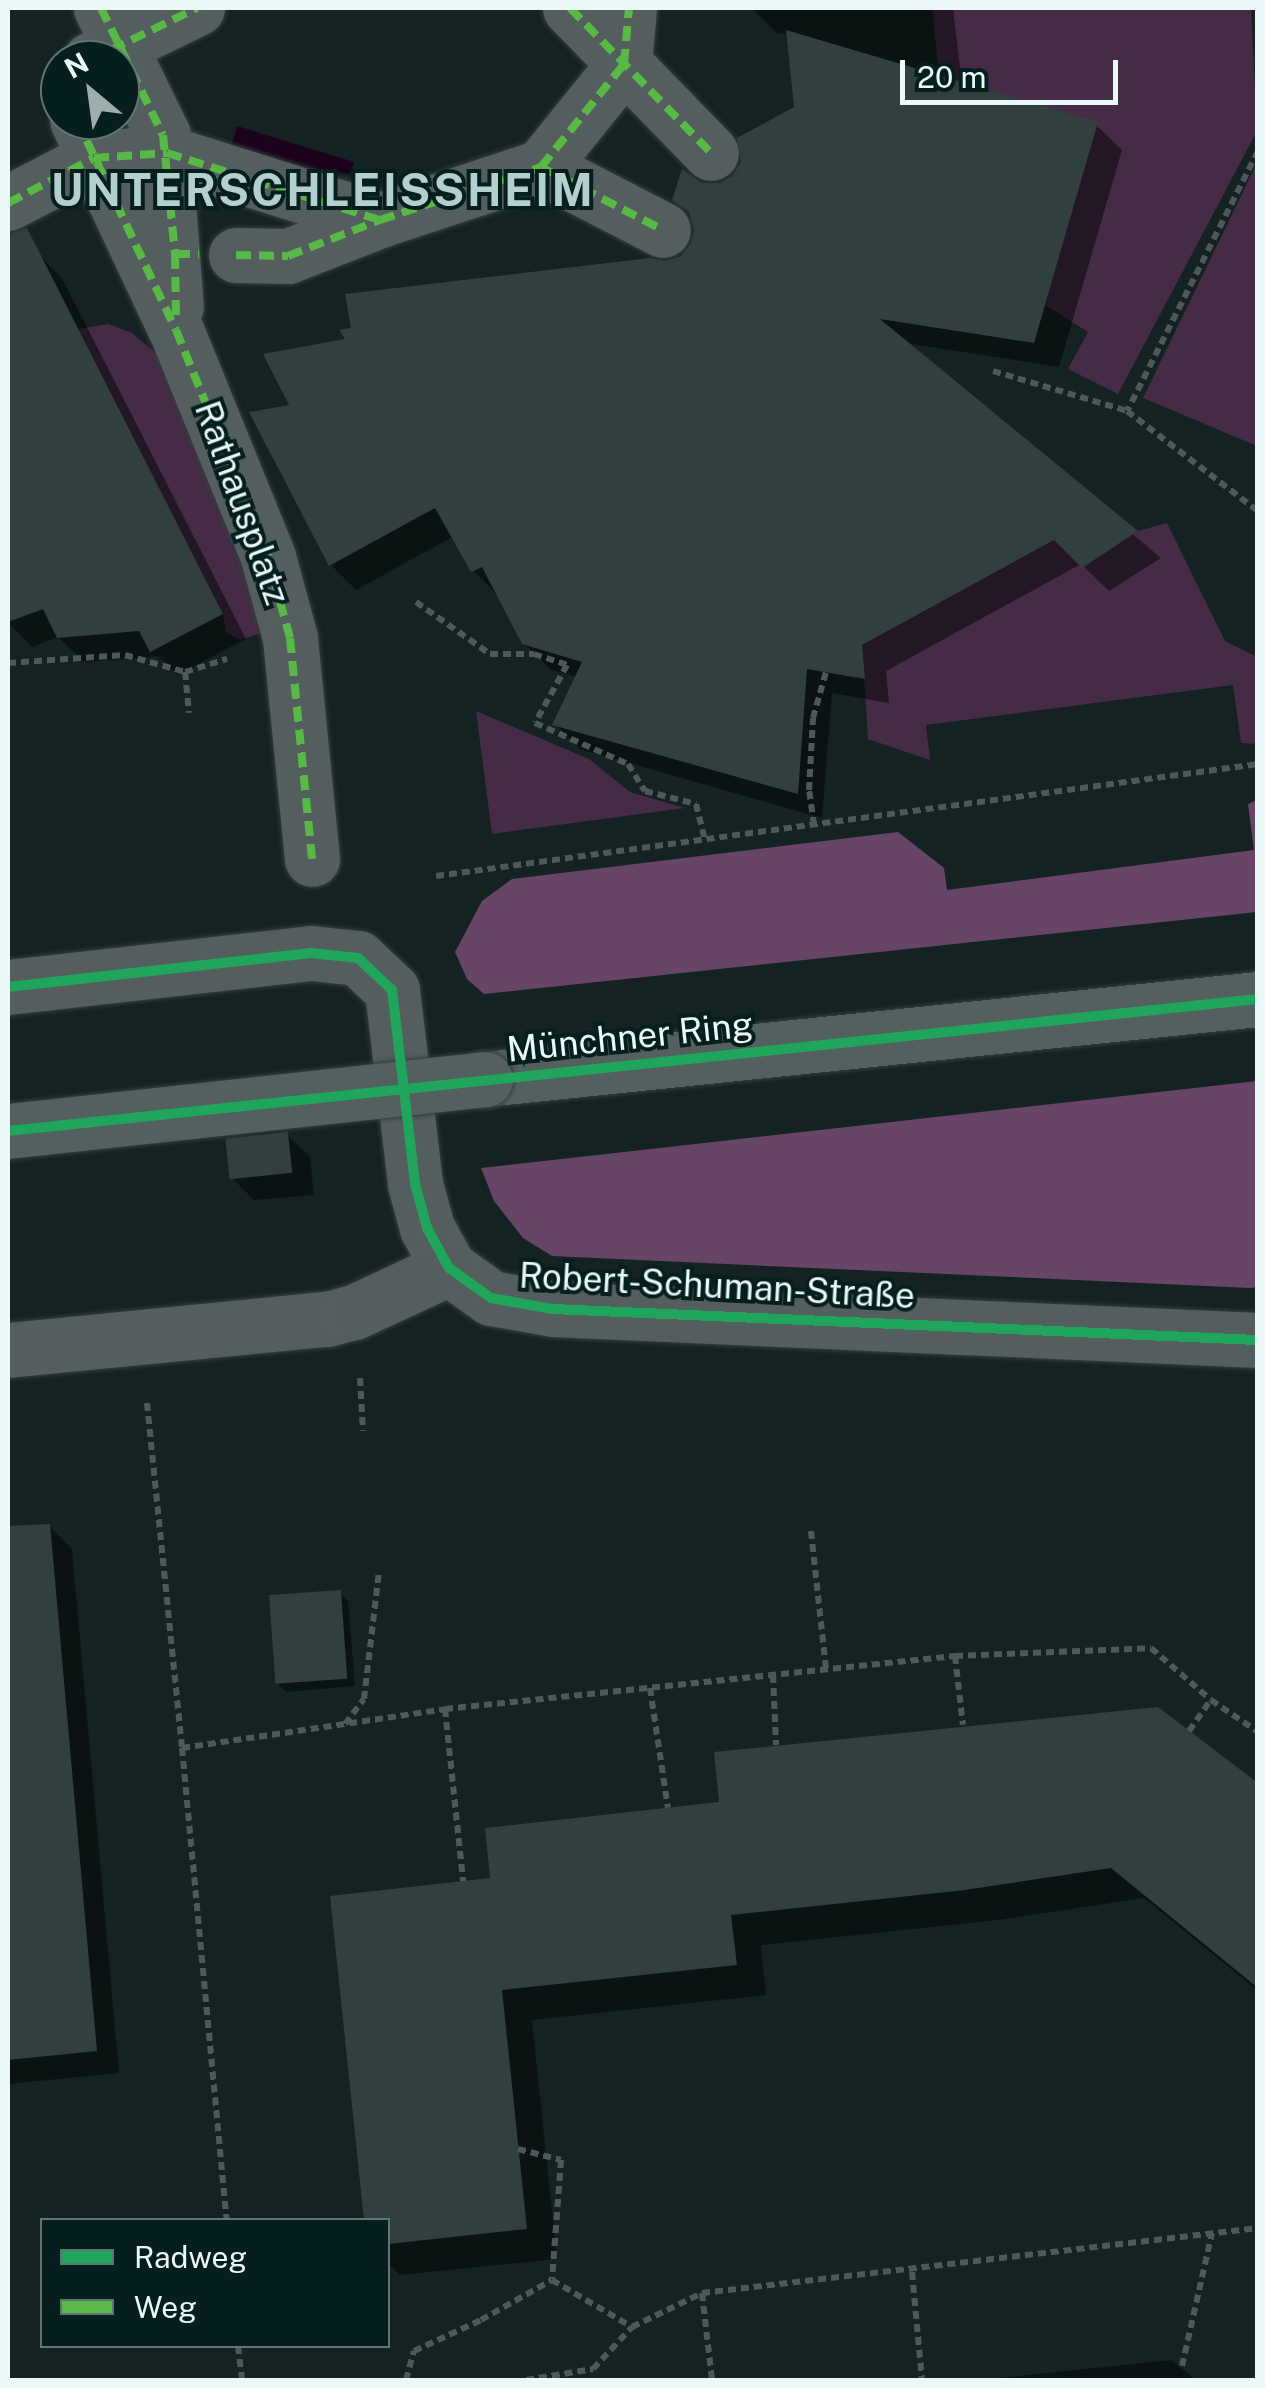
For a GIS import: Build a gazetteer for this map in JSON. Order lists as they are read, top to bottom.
{
  "streets": {
    "main road": ["Münchner Ring"],
    "street": ["Rathausplatz", "Robert-Schuman-Straße"]
  },
  "districts": ["UNTERSCHLEISSHEIM"],
  "legend": ["Radweg", "Weg"],
  "scale_bar": "20 m",
  "north": "top left"
}
